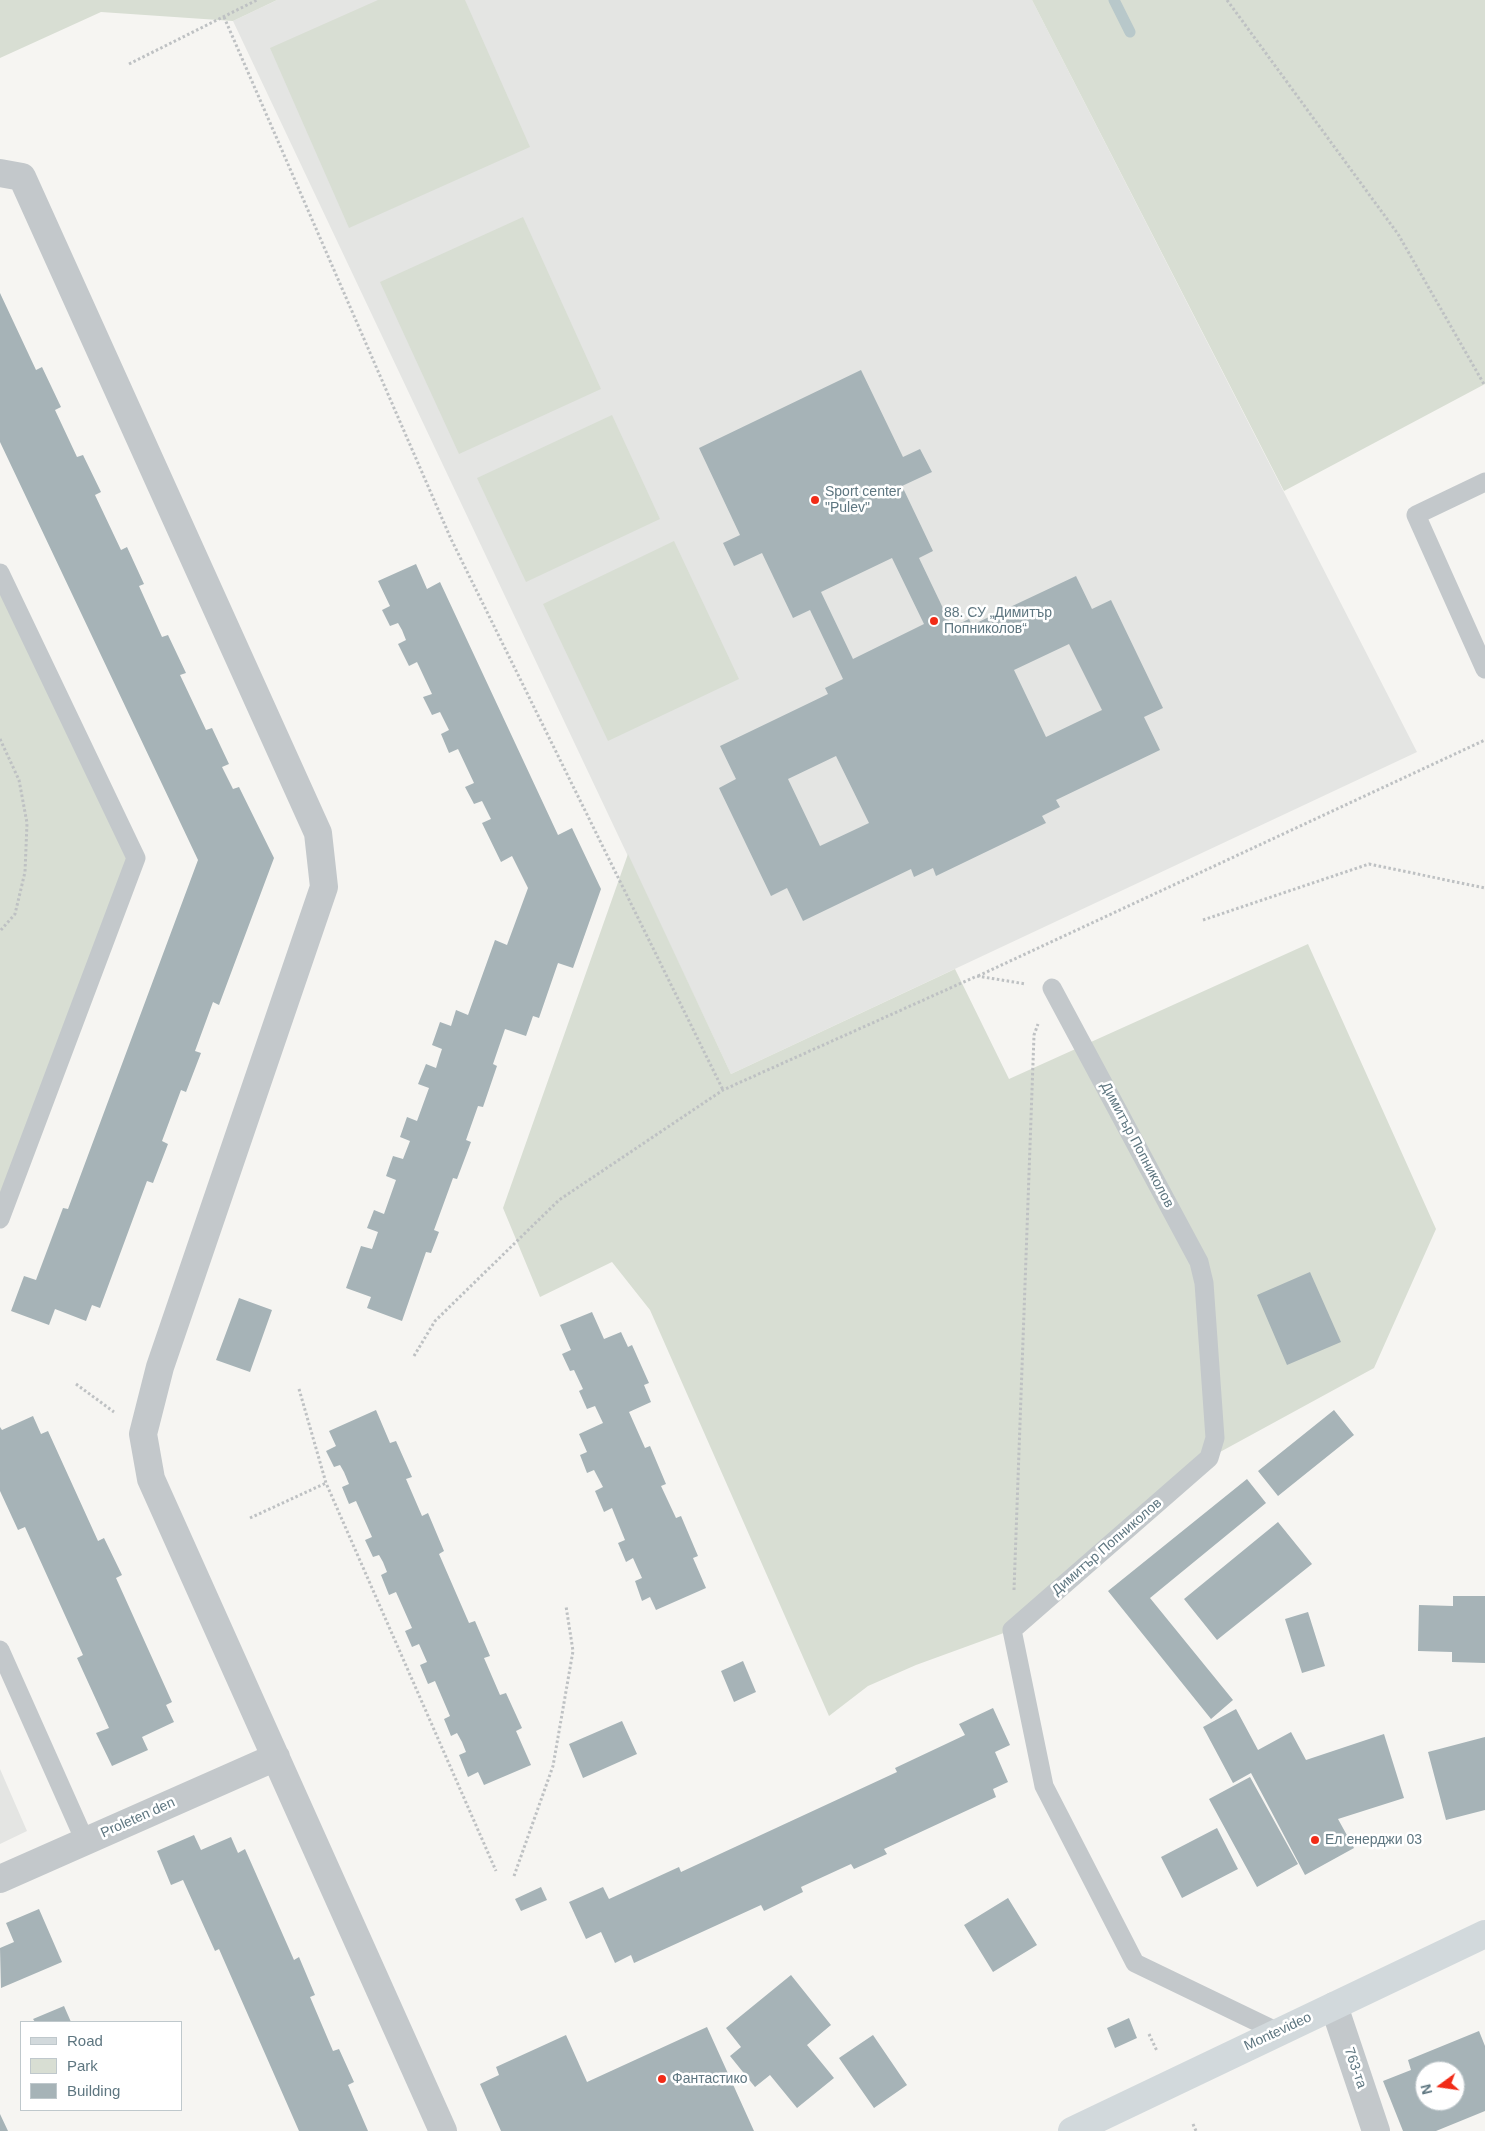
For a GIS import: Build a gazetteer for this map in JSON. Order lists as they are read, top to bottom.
{
  "streets": {
    "street": ["Proleten den", "Montevideo", "763-та"],
    "lane": ["Димитър Попниколов"]
  },
  "crossings": [
    ["Montevideo", "763-та"]
  ],
  "places": [
    "Sport center \"Pulev\"",
    "88. СУ „Димитър Попниколов“",
    "Ел енерджи 03",
    "Фантастико"
  ],
  "legend": ["Road", "Park", "Building"],
  "north": "left"
}
